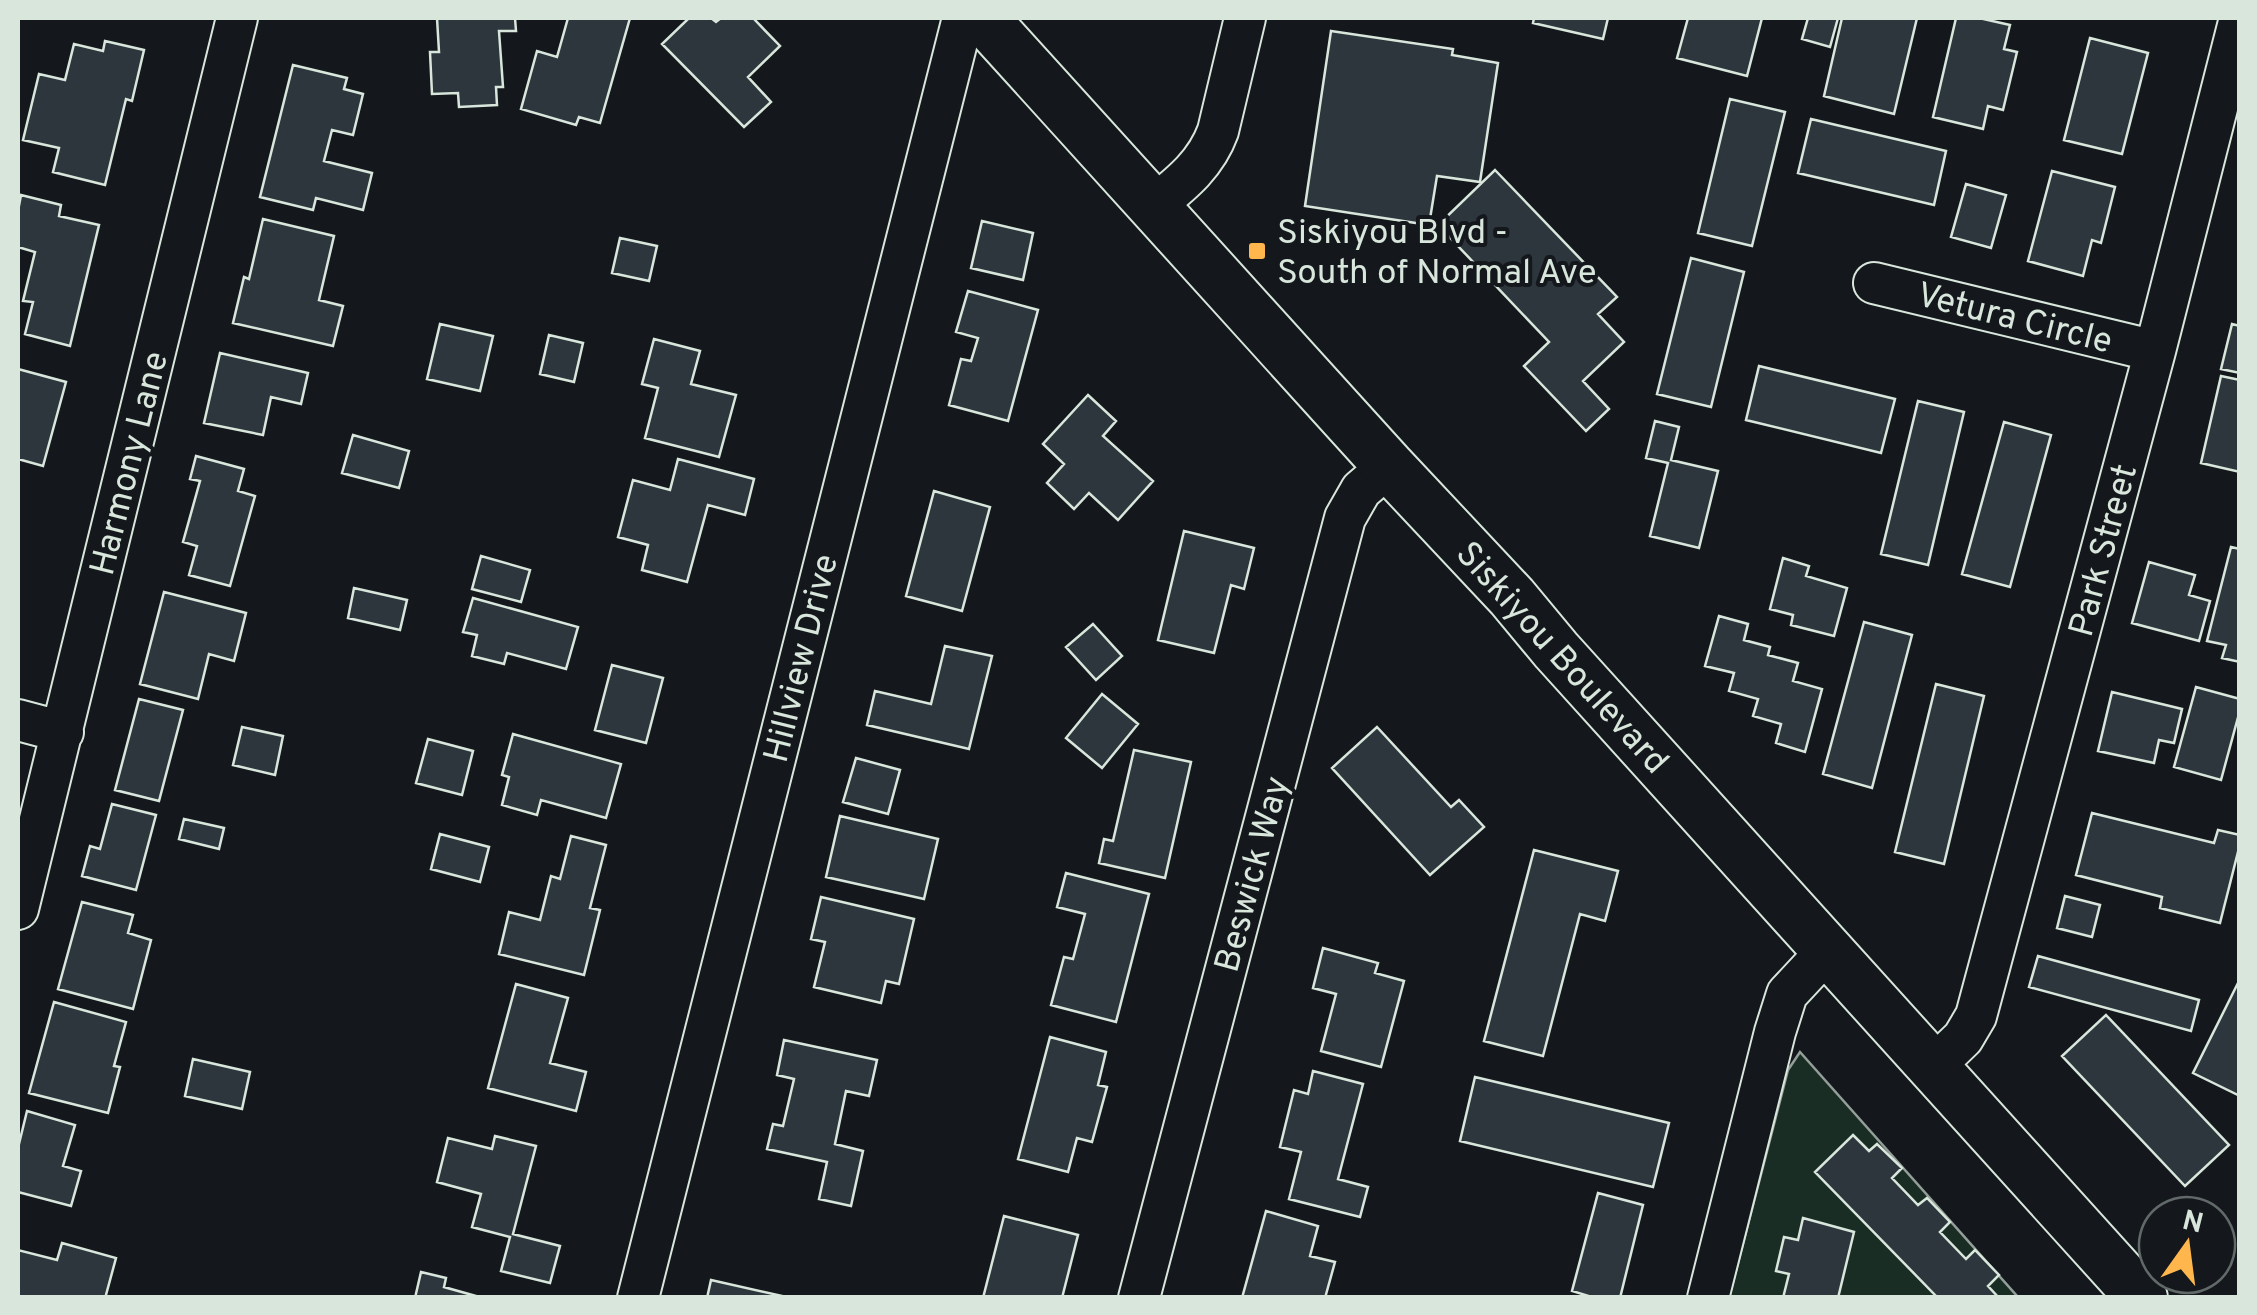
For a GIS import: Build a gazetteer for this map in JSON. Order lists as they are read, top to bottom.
{
  "streets": {
    "main road": ["Siskiyou Boulevard"],
    "street": [
      "Vetura Circle",
      "Harmony Lane",
      "Park Street",
      "Hillview Drive",
      "Beswick Way"
    ]
  },
  "crossings": [
    ["Vetura Circle", "Park Street"],
    ["Park Street", "Siskiyou Boulevard"],
    ["Siskiyou Boulevard", "Beswick Way"]
  ],
  "places": {
    "transit": ["Siskiyou Blvd - South of Normal Ave"]
  },
  "north": "top"
}
